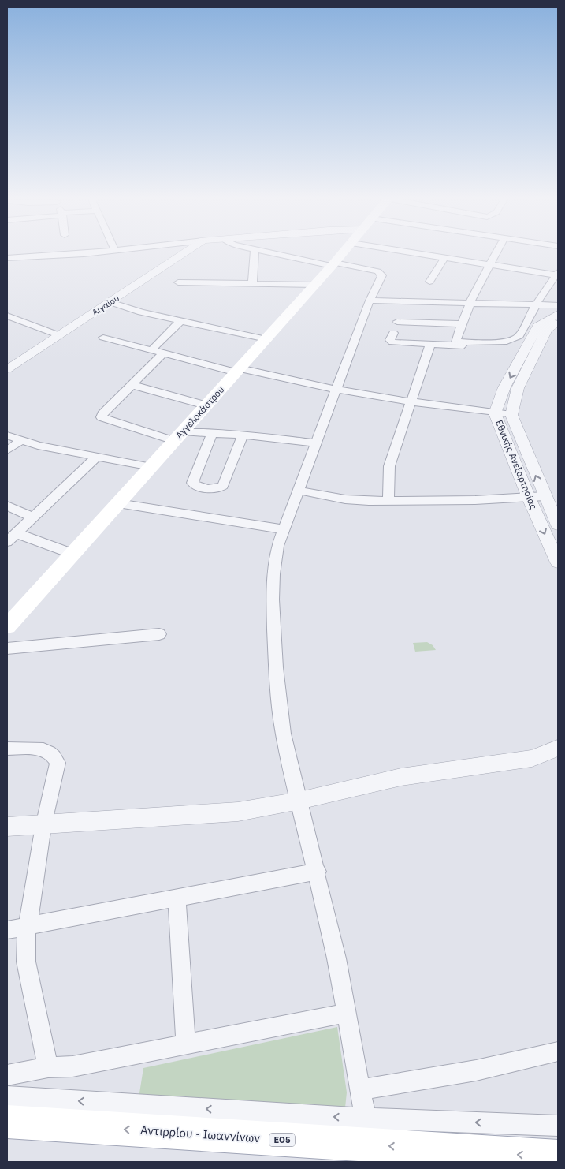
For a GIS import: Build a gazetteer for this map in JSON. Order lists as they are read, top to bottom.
{
  "streets": {
    "main road": ["Αγγελοκάστρου", "Αντιρρίου - Ιωαννίνων", "ΕΟ5"],
    "street": ["Αιγαίου", "Εθνικής Ανεξαρτησίας"]
  },
  "one_way": ["Αντιρρίου - Ιωαννίνων"]
}
